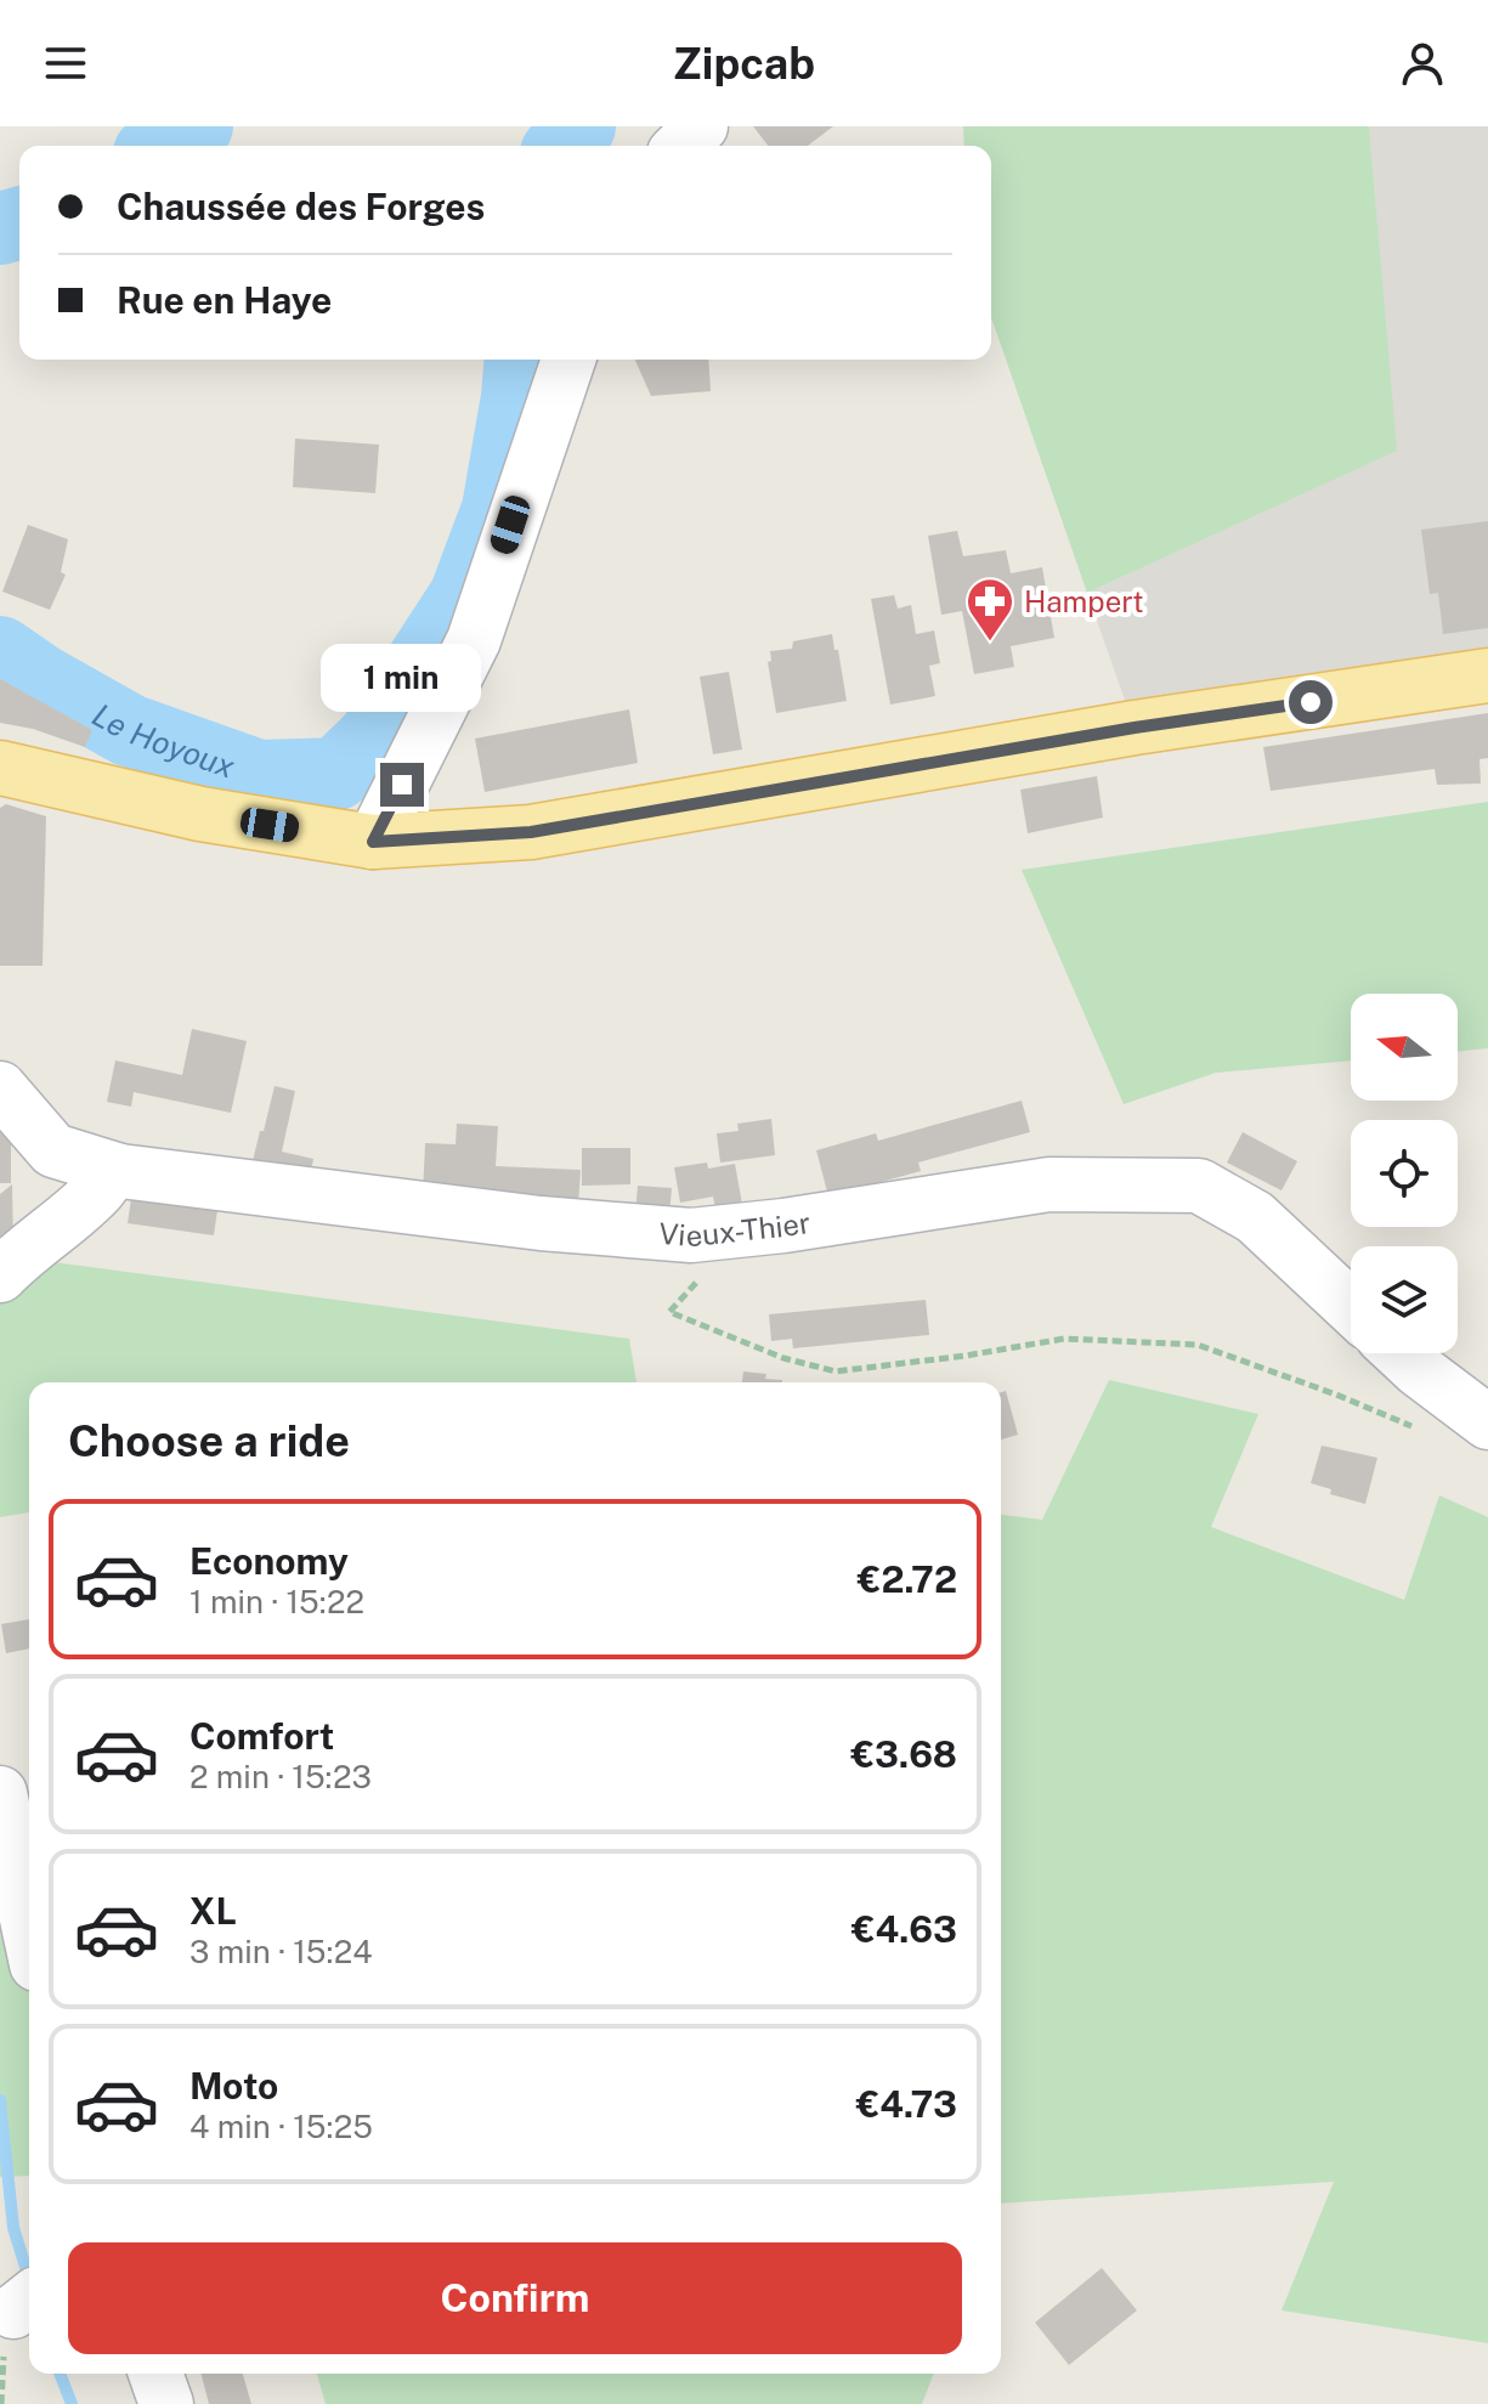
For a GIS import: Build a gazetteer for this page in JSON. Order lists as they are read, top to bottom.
{
  "streets": {
    "street": ["Vieux-Thier"]
  },
  "water": ["Le Hoyoux"],
  "places": {
    "pharmacy": ["Hampert"]
  },
  "north": "left",
  "page": {
    "header": "Zipcab",
    "banner": ["Chaussée des Forges", "Rue en Haye"],
    "bubble": "1 min",
    "heading": "Choose a ride",
    "list": [
      {
        "name": "Economy",
        "note": "1 min · 15:22",
        "value": "€2.72"
      },
      {
        "name": "Comfort",
        "note": "2 min · 15:23",
        "value": "€3.68"
      },
      {
        "name": "XL",
        "note": "3 min · 15:24",
        "value": "€4.63"
      },
      {
        "name": "Moto",
        "note": "4 min · 15:25",
        "value": "€4.73"
      }
    ],
    "buttons": "Confirm"
  }
}
